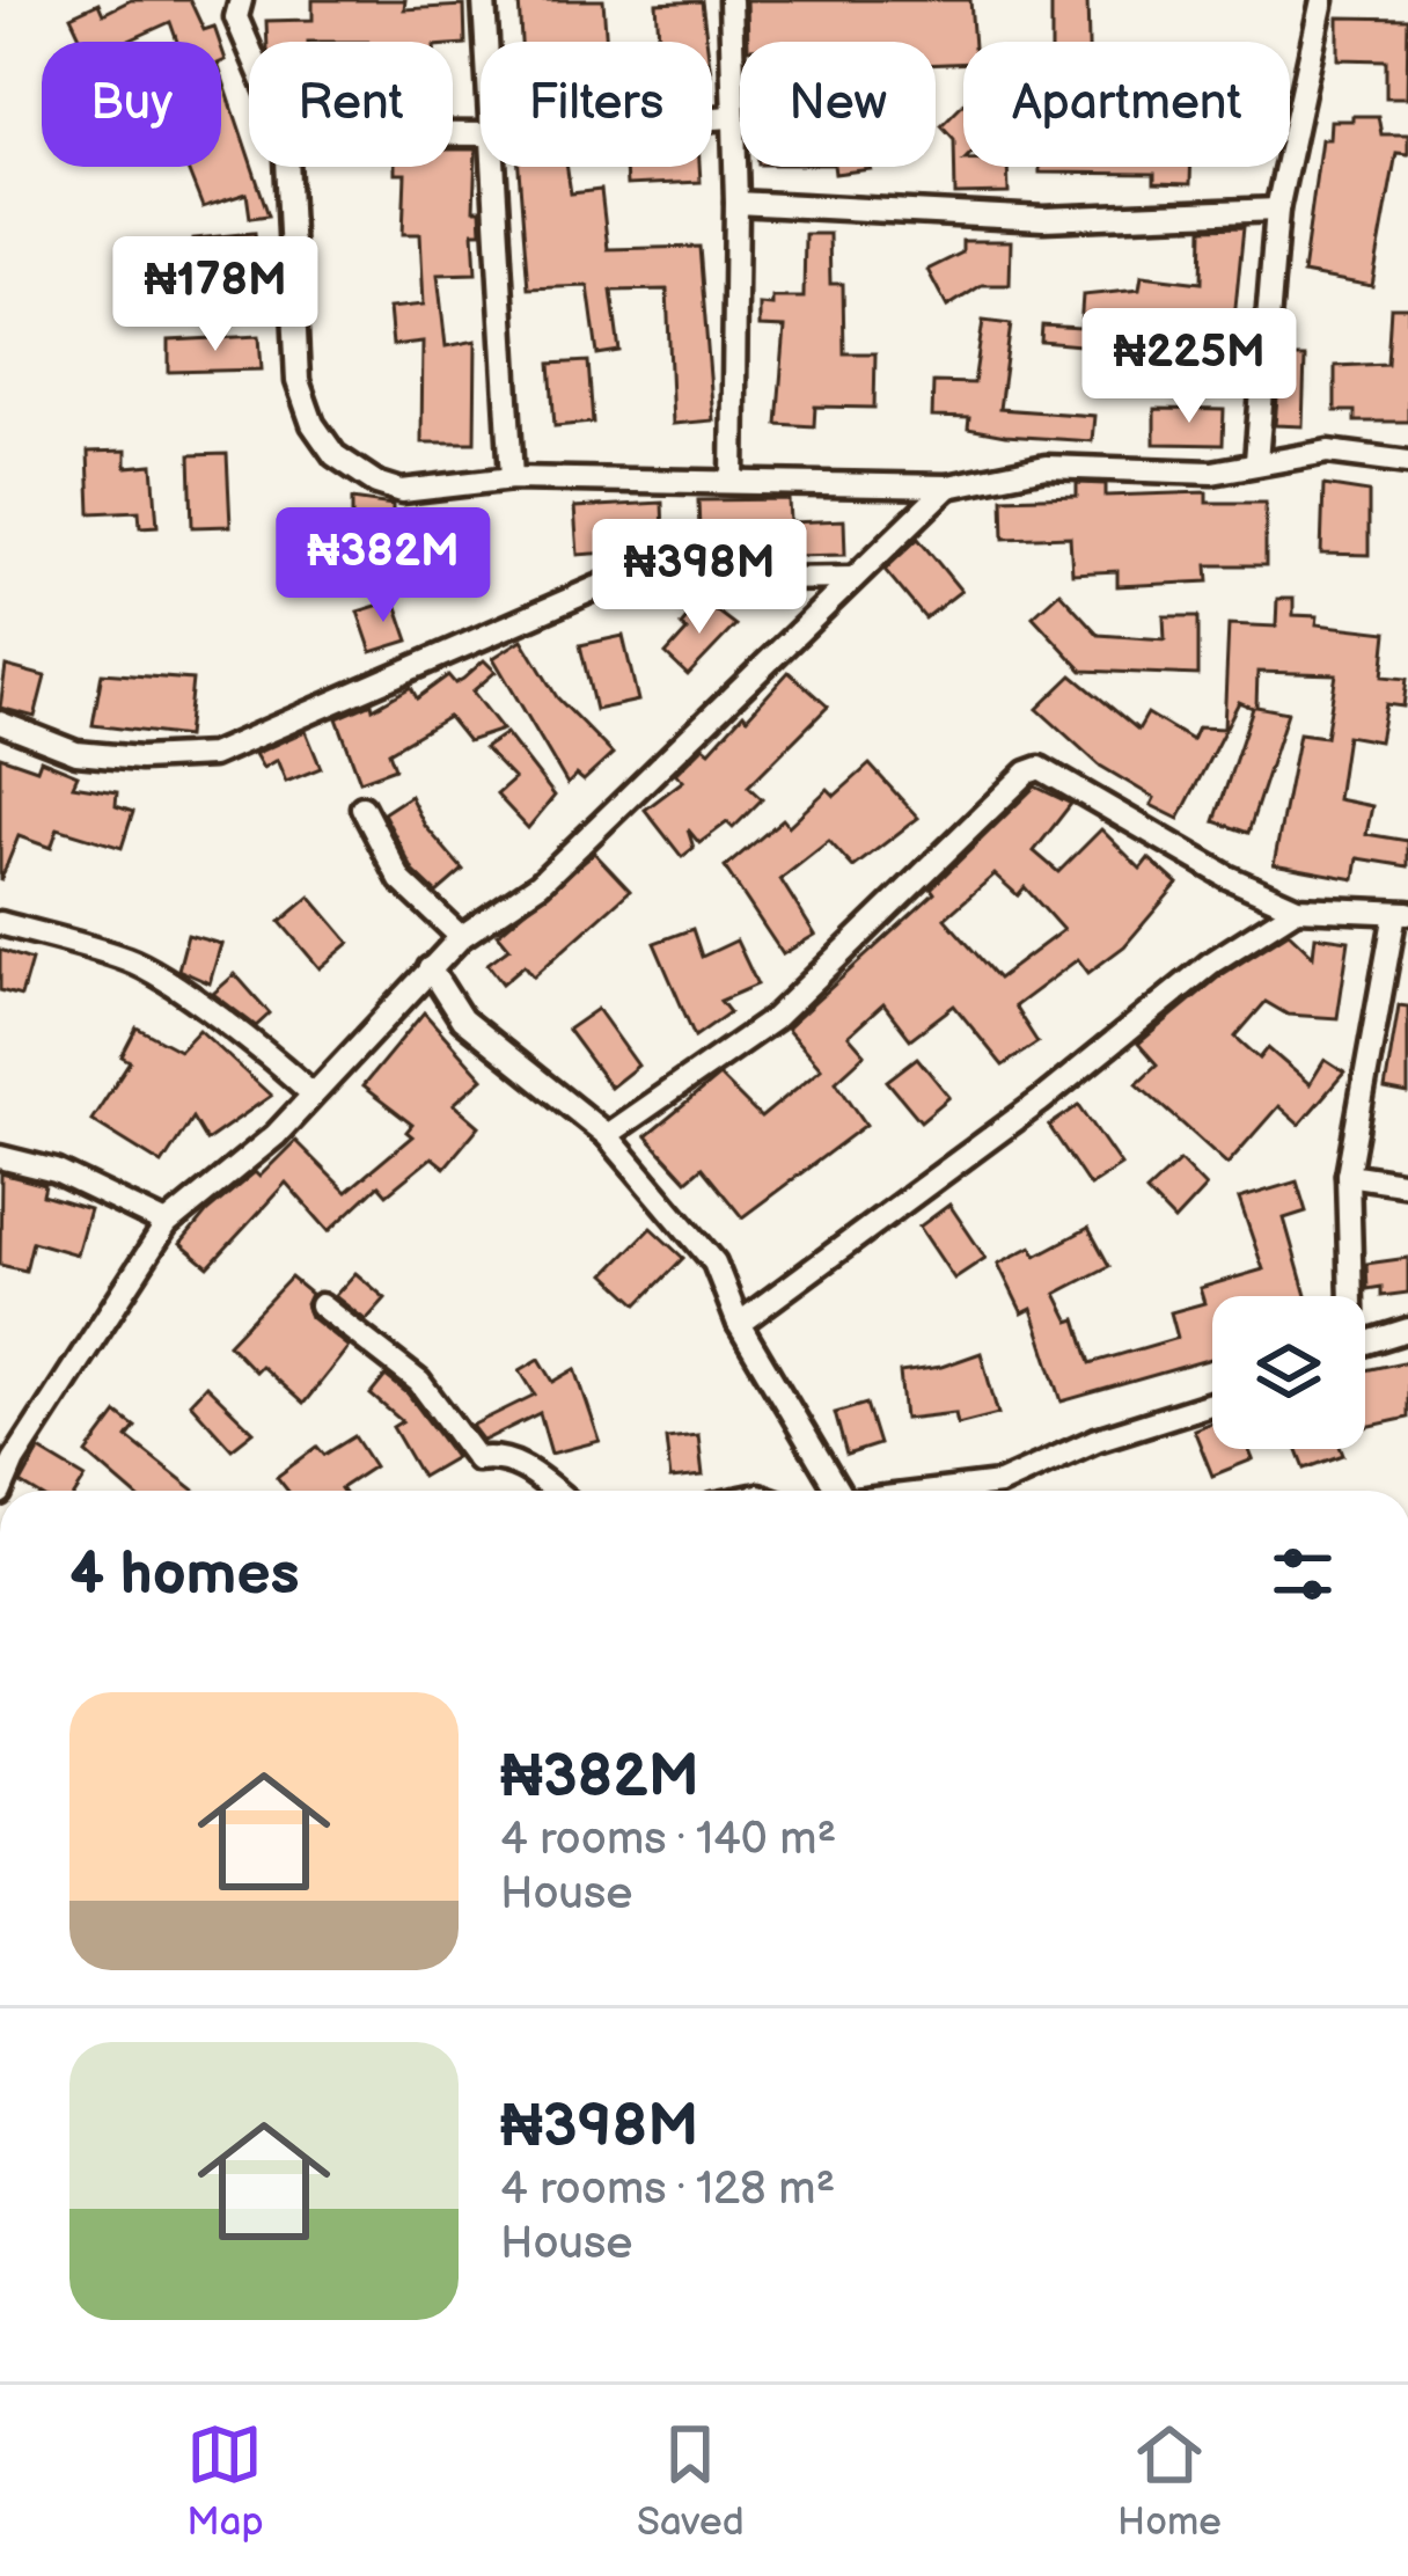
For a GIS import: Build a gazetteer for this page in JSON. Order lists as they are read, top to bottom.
{
  "page": {
    "chip": [
      "Buy",
      "Rent",
      "Filters",
      "New",
      "Apartment"
    ],
    "price": [
      "₦178M",
      "₦225M",
      "₦382M",
      "₦398M"
    ],
    "heading": "4 homes",
    "list": [
      {
        "name": "₦382M",
        "note": "4 rooms · 140 m² · House"
      },
      {
        "name": "₦398M",
        "note": "4 rooms · 128 m² · House"
      }
    ],
    "tabs": ["Map", "Saved", "Home"]
  }
}
